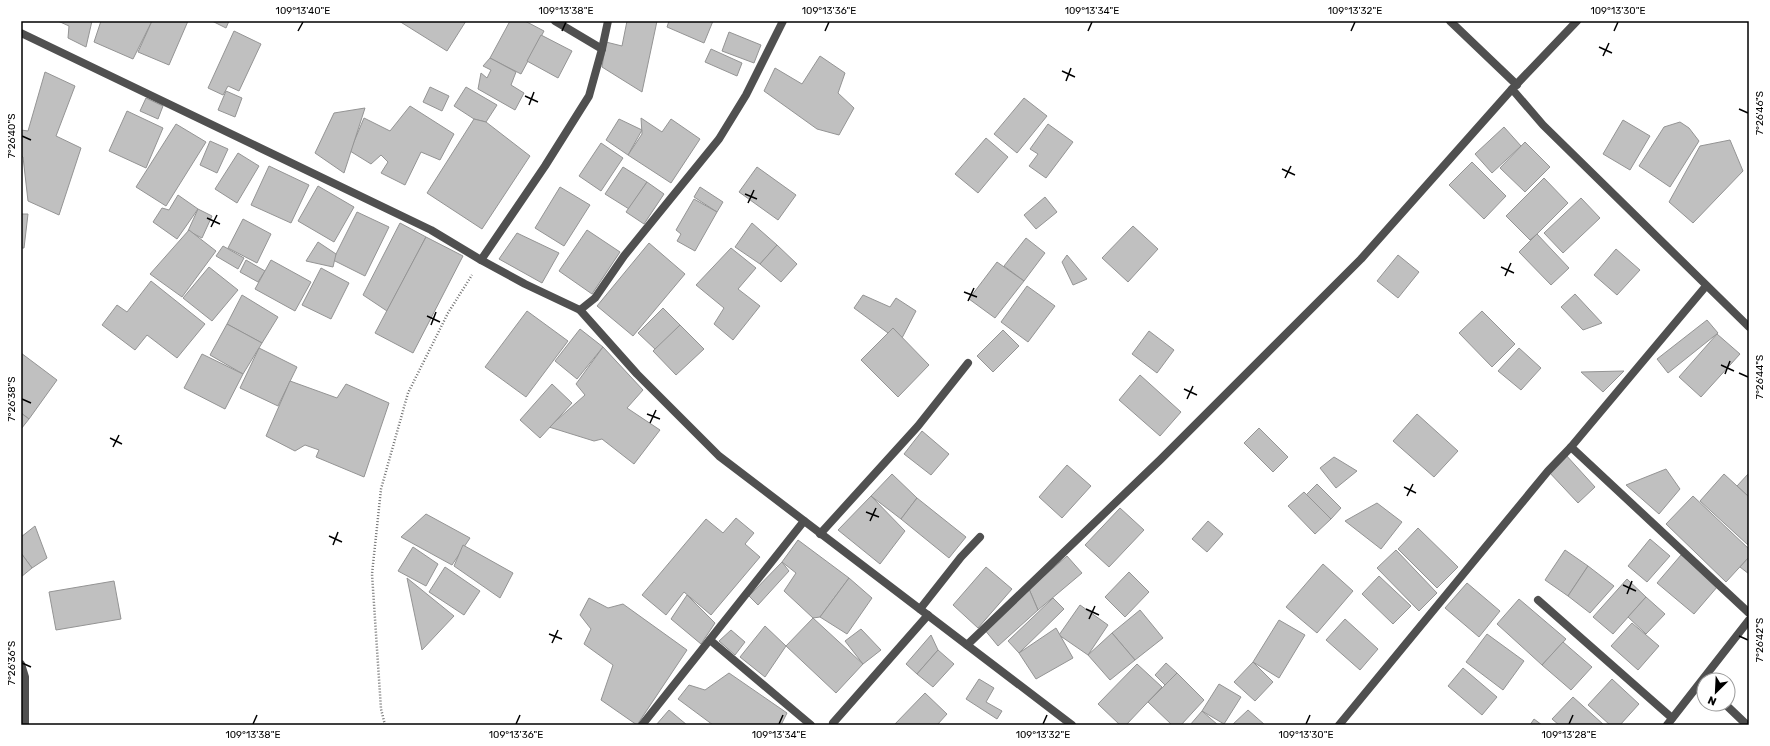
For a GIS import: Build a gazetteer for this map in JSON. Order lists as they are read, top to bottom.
{
  "north": "bottom left",
  "coordinates": [
    "109°13'40\"E",
    "109°13'38\"E",
    "109°13'36\"E",
    "109°13'34\"E",
    "109°13'32\"E",
    "109°13'30\"E",
    "7°26'46\"S",
    "7°26'40\"S",
    "7°26'44\"S",
    "7°26'38\"S",
    "7°26'42\"S",
    "7°26'36\"S",
    "109°13'28\"E"
  ]
}
